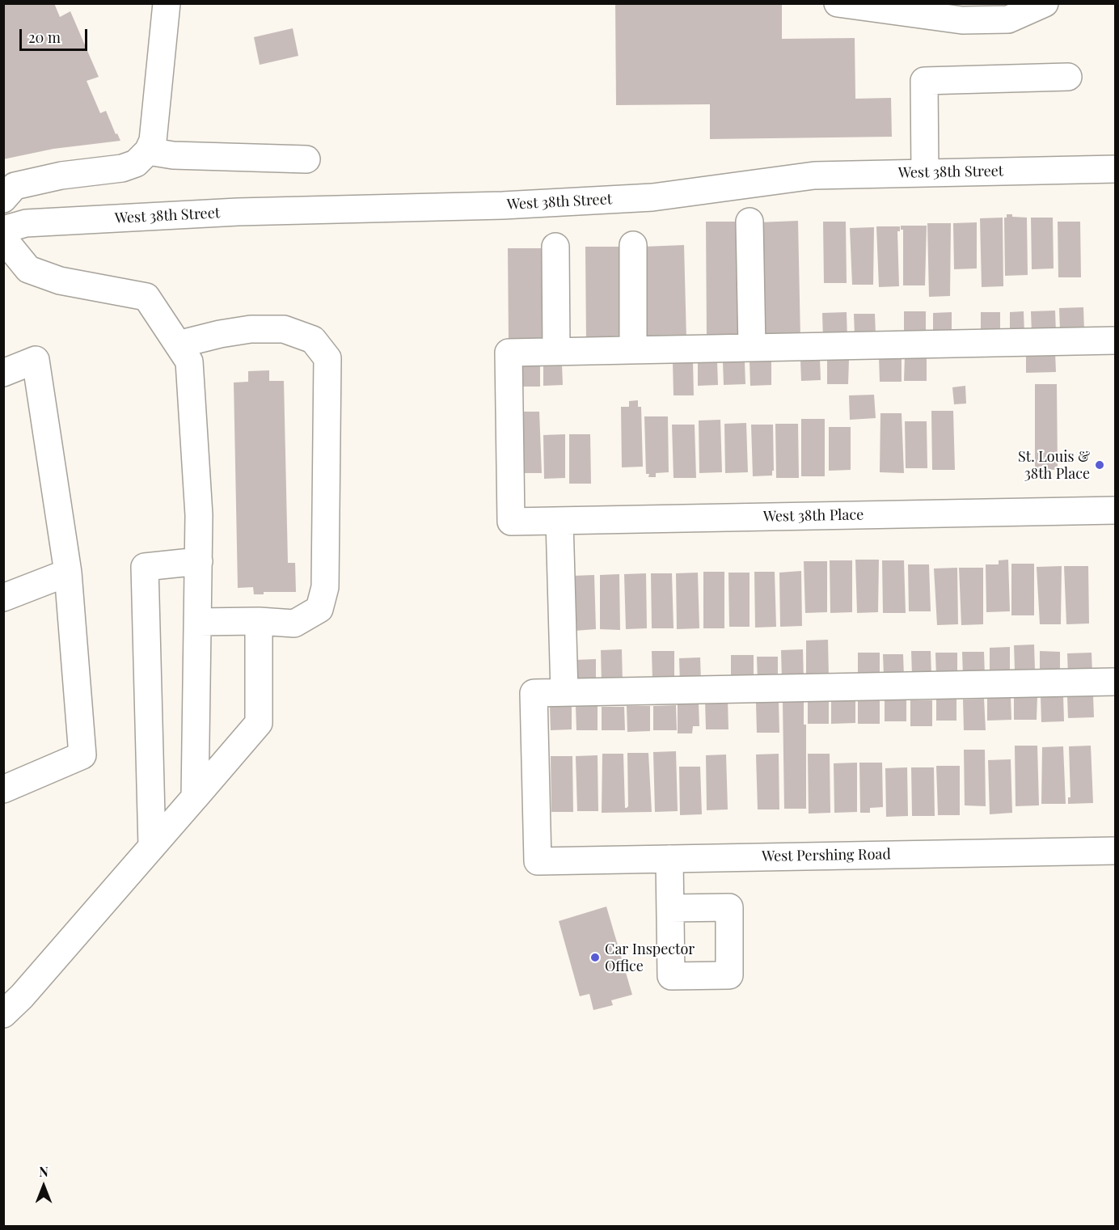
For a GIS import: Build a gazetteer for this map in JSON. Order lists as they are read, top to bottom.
{
  "streets": {
    "street": ["West 38th Street", "West 38th Place", "West Pershing Road"]
  },
  "places": ["St. Louis & 38th Place", "Car Inspector Office"],
  "scale_bar": "20 m",
  "north": "top"
}
